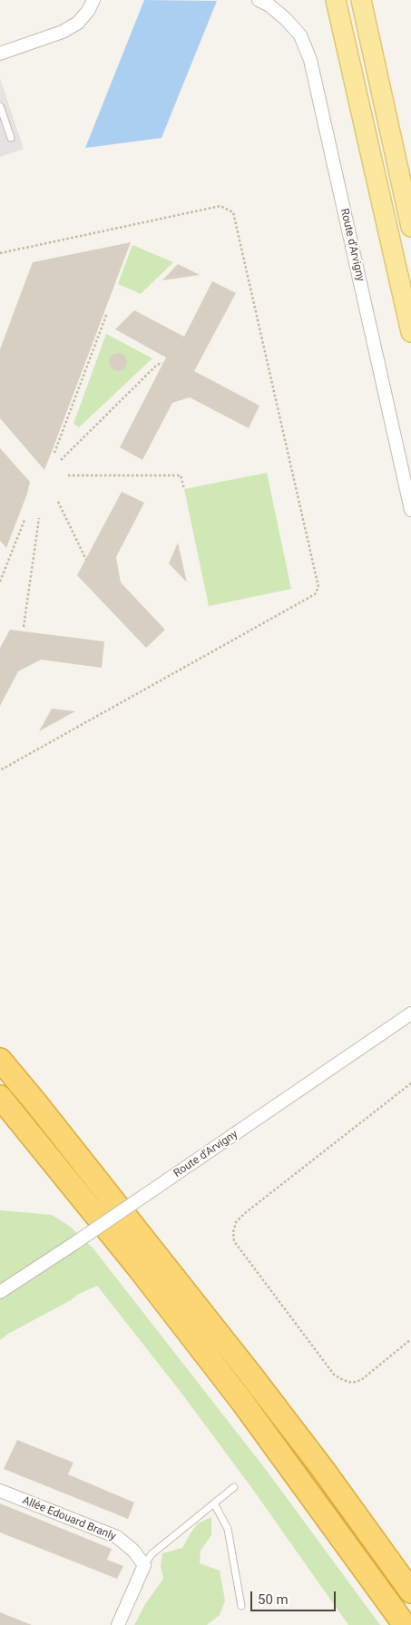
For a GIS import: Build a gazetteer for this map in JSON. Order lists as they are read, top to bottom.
{
  "streets": {
    "street": ["Route d'Arvigny", "Allée Edouard Branly"]
  },
  "scale_bar": "50 m"
}
